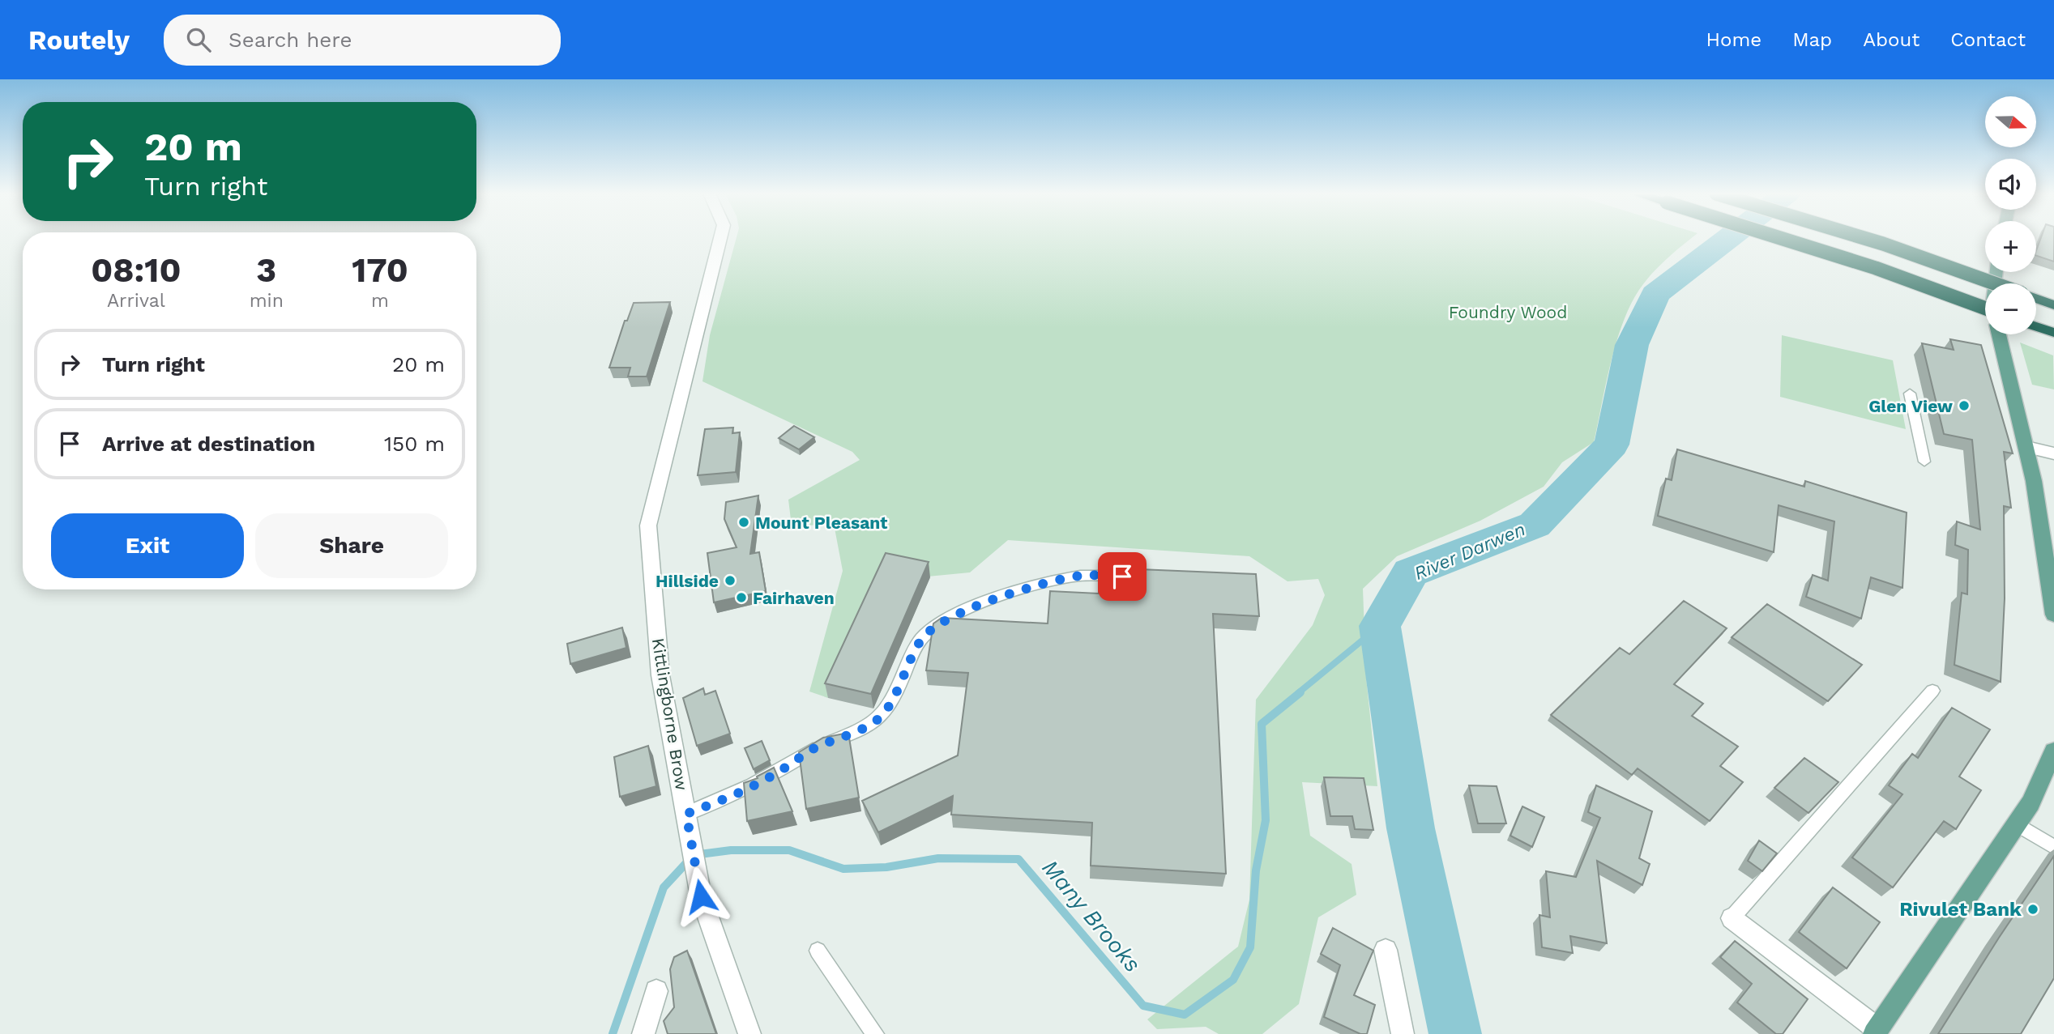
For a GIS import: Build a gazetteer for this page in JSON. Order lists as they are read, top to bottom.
{
  "streets": {
    "street": ["Kittlingborne Brow"]
  },
  "water": ["River Darwen", "Many Brooks"],
  "parks": ["Foundry Wood"],
  "places": [
    "Glen View",
    "Mount Pleasant",
    "Hillside",
    "Fairhaven",
    "Rivulet Bank"
  ],
  "north": "right",
  "page": {
    "header": "Routely",
    "search": "Search here",
    "nav": [
      "Home",
      "Map",
      "About",
      "Contact"
    ],
    "map_buttons": ["+", "−"],
    "turn": ["20 m", "Turn right"],
    "eta": [
      "08:10",
      "Arrival",
      "3",
      "min",
      "170",
      "m"
    ],
    "list": [
      {
        "name": "Turn right",
        "value": "20 m"
      },
      {
        "name": "Arrive at destination",
        "value": "150 m"
      }
    ],
    "buttons": ["Exit", "Share"]
  }
}
